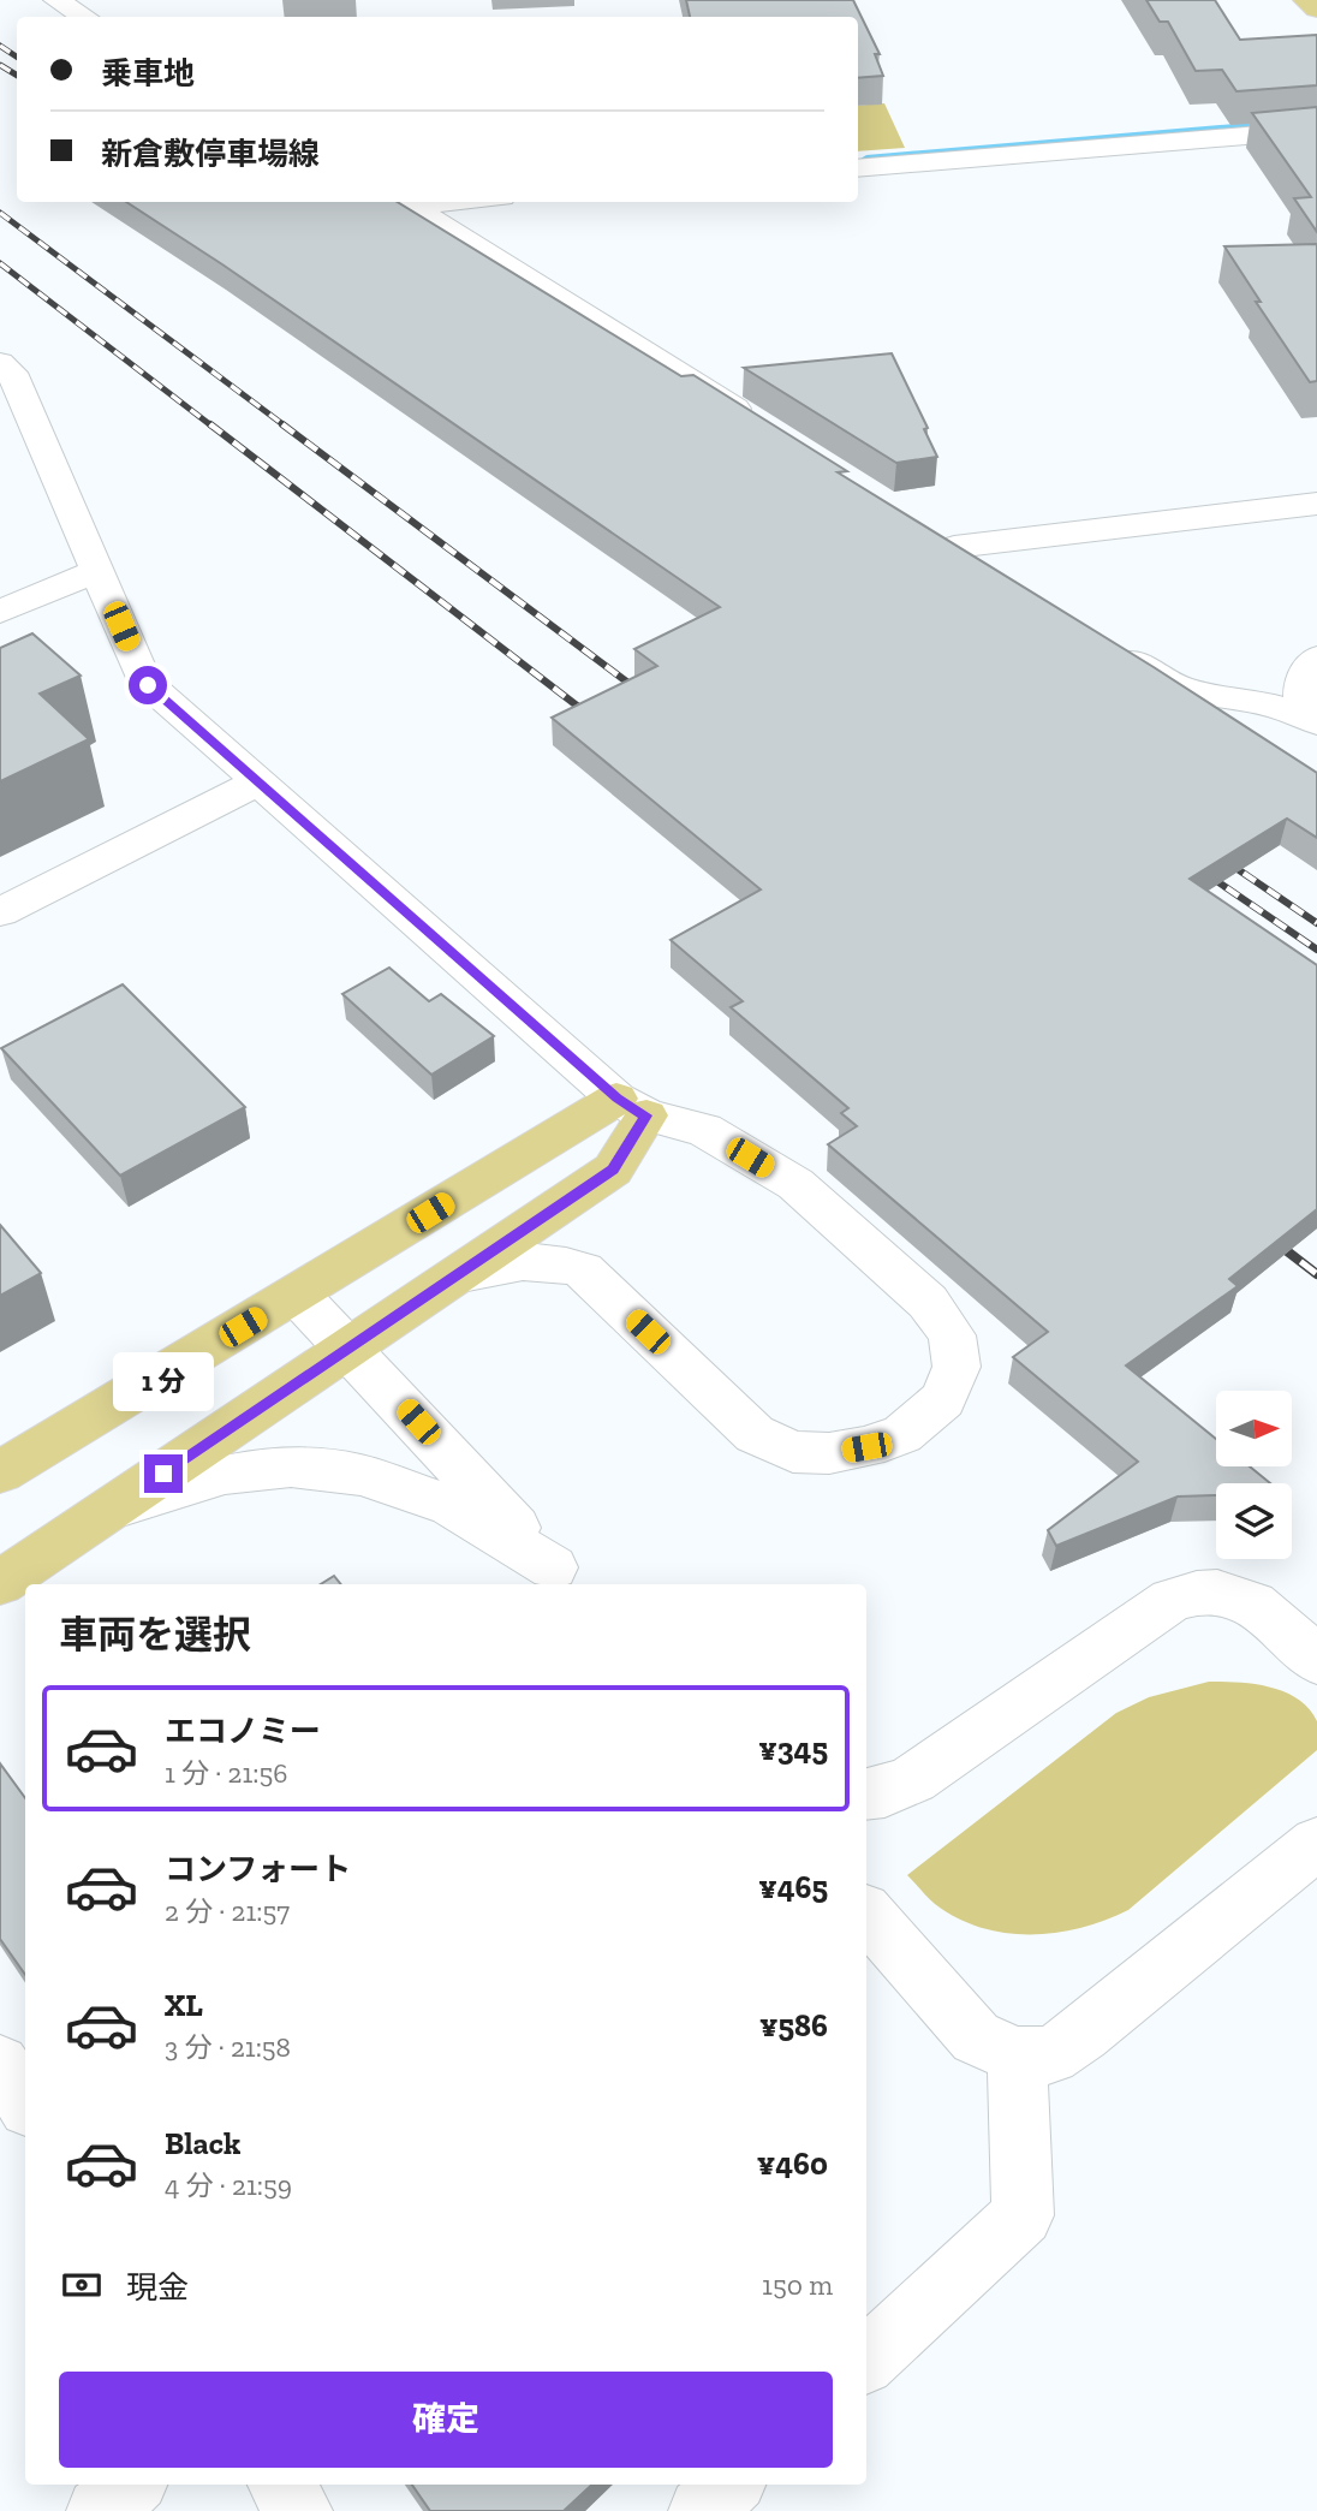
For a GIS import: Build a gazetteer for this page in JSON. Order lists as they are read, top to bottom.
{
  "north": "right",
  "page": {
    "banner": ["乗車地", "新倉敷停車場線"],
    "bubble": "1 分",
    "heading": "車両を選択",
    "list": [
      {
        "name": "エコノミー",
        "note": "1 分 · 21:56",
        "value": "¥345"
      },
      {
        "name": "コンフォート",
        "note": "2 分 · 21:57",
        "value": "¥465"
      },
      {
        "name": "XL",
        "note": "3 分 · 21:58",
        "value": "¥586"
      },
      {
        "name": "Black",
        "note": "4 分 · 21:59",
        "value": "¥460"
      }
    ],
    "pay": ["現金", "150 m"],
    "buttons": "確定"
  }
}
